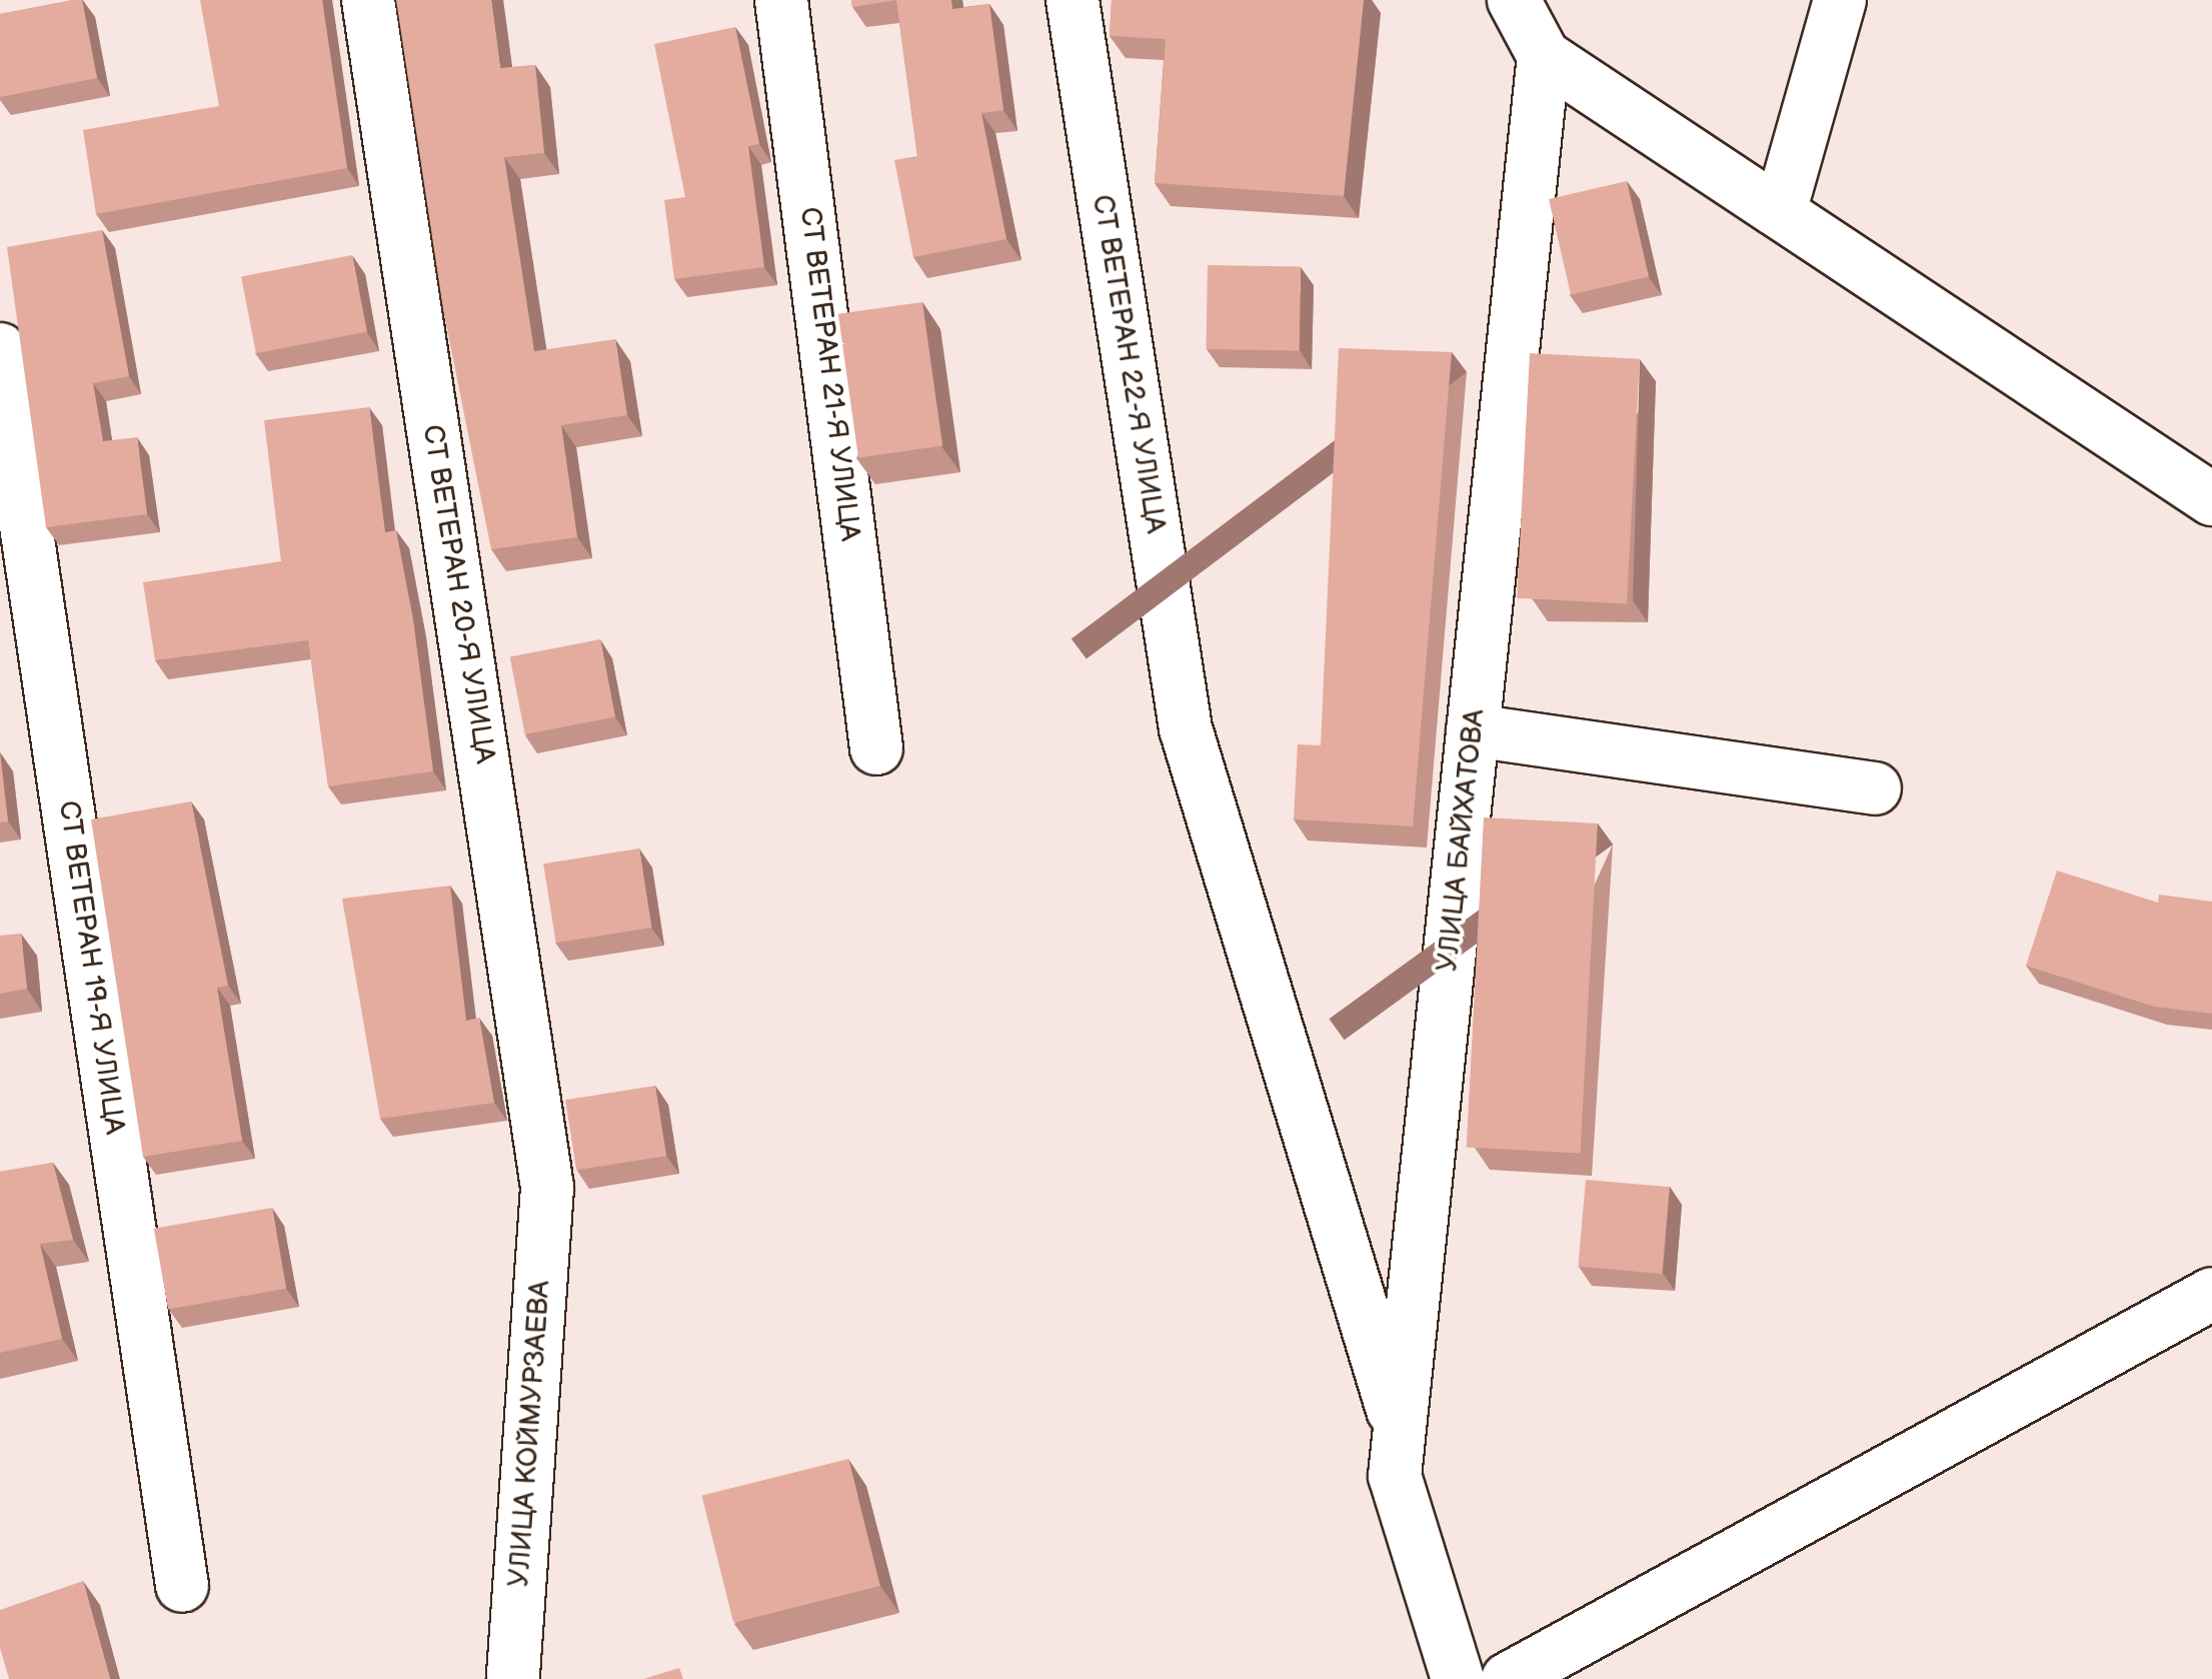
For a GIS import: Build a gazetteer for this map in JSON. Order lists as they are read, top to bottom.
{
  "streets": {
    "street": [
      "СТ ВЕТЕРАН 22-Я УЛИЦА",
      "СТ ВЕТЕРАН 21-Я УЛИЦА",
      "СТ ВЕТЕРАН 20-Я УЛИЦА",
      "УЛИЦА БАЙХАТОВА",
      "СТ ВЕТЕРАН 19-Я УЛИЦА",
      "УЛИЦА КОЙМУРЗАЕВА"
    ]
  },
  "crossings": [
    ["СТ ВЕТЕРАН 22-Я УЛИЦА", "УЛИЦА БАЙХАТОВА"],
    ["СТ ВЕТЕРАН 20-Я УЛИЦА", "УЛИЦА КОЙМУРЗАЕВА"]
  ]
}
